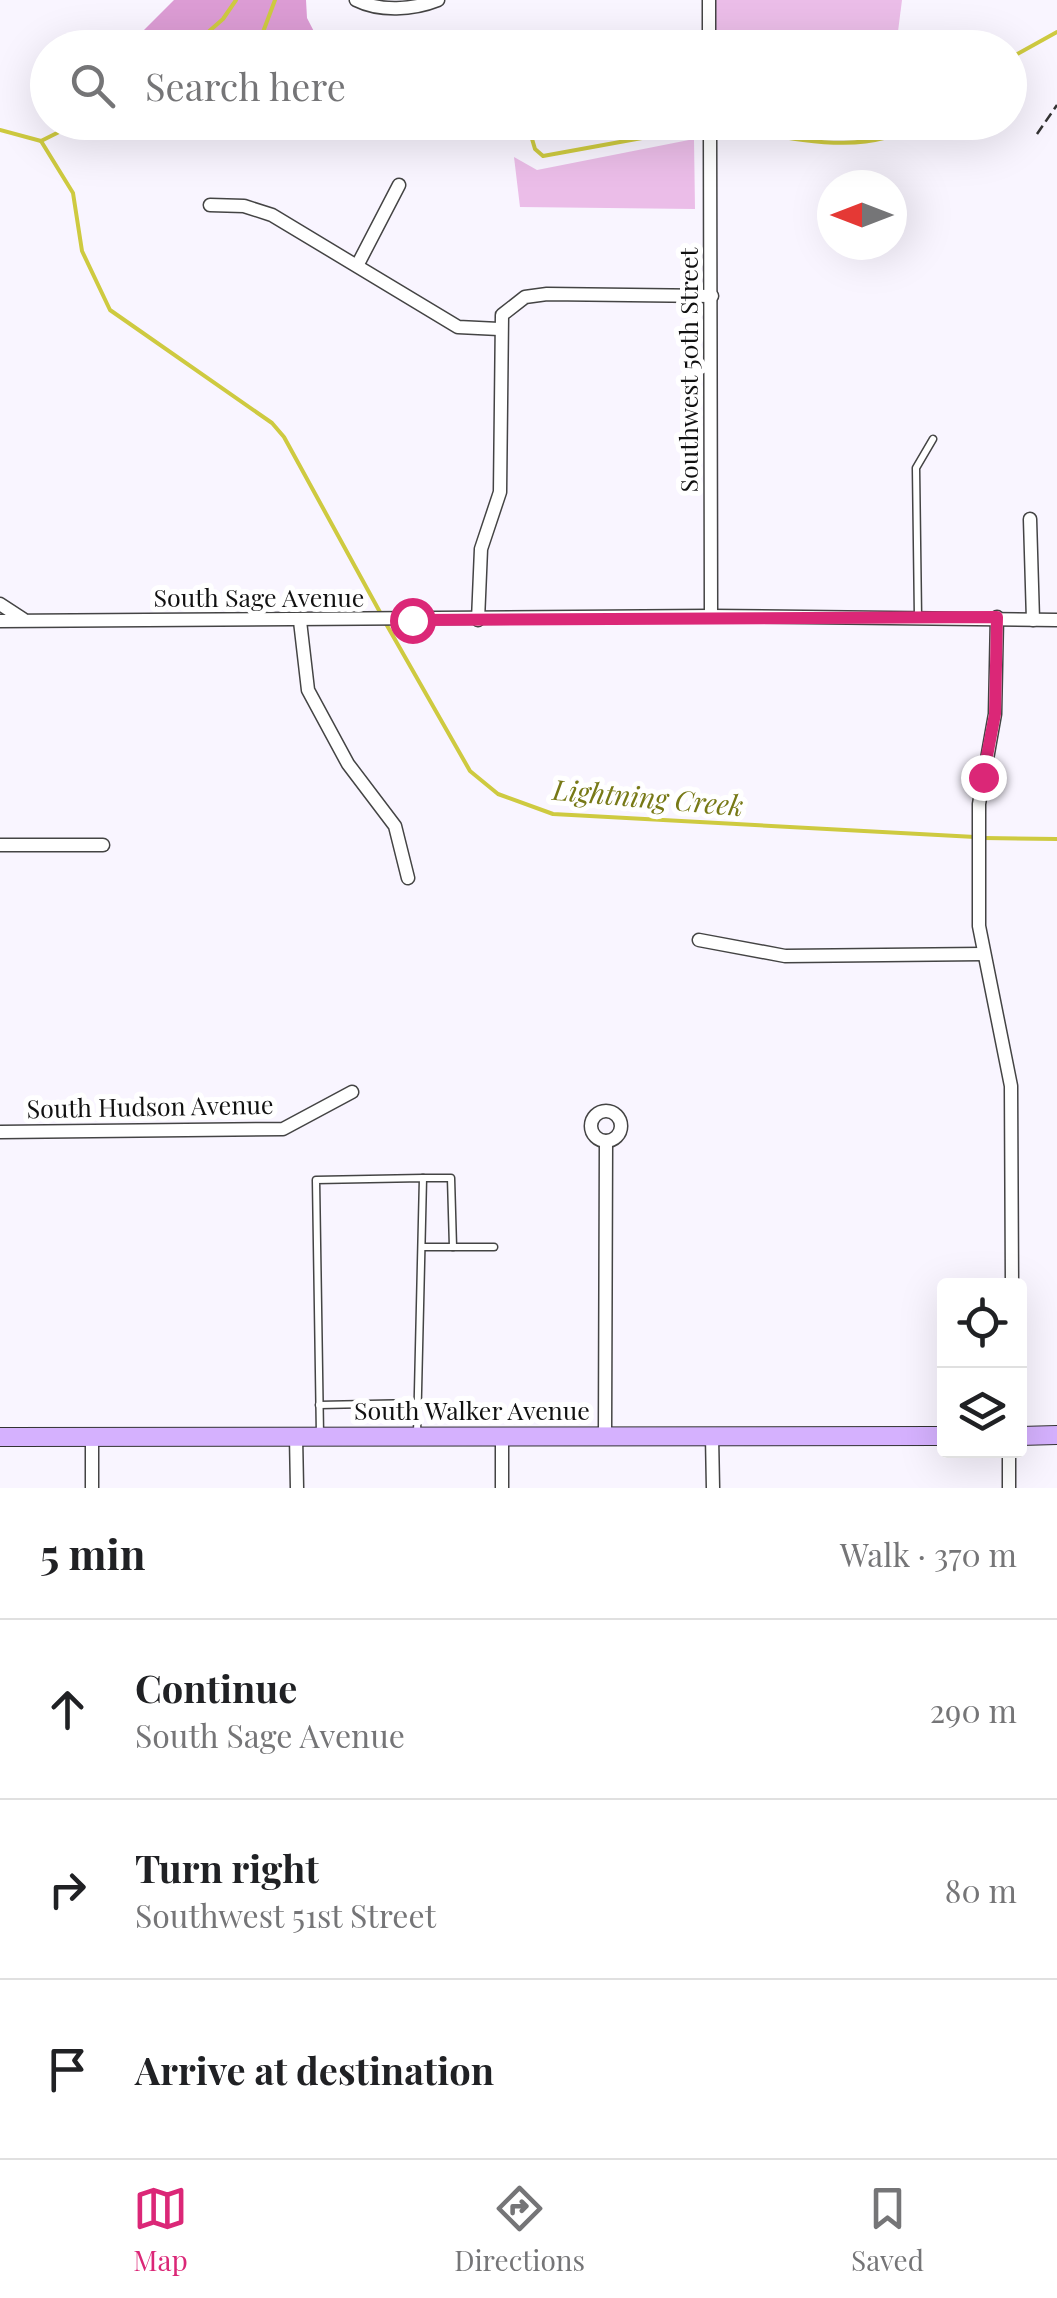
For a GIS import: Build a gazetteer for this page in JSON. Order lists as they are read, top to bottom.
{
  "streets": {
    "main road": ["South Walker Avenue"],
    "street": ["Southwest 50th Street", "South Sage Avenue", "South Hudson Avenue"]
  },
  "crossings": [
    ["Southwest 50th Street", "South Sage Avenue"]
  ],
  "water": ["Lightning Creek"],
  "north": "left",
  "page": {
    "search": "Search here",
    "heading": ["5 min", "Walk · 370 m"],
    "list": [
      ["Continue", "South Sage Avenue", "290 m"],
      ["Turn right", "Southwest 51st Street", "80 m"],
      "Arrive at destination"
    ],
    "nav": ["Map", "Directions", "Saved"]
  }
}
